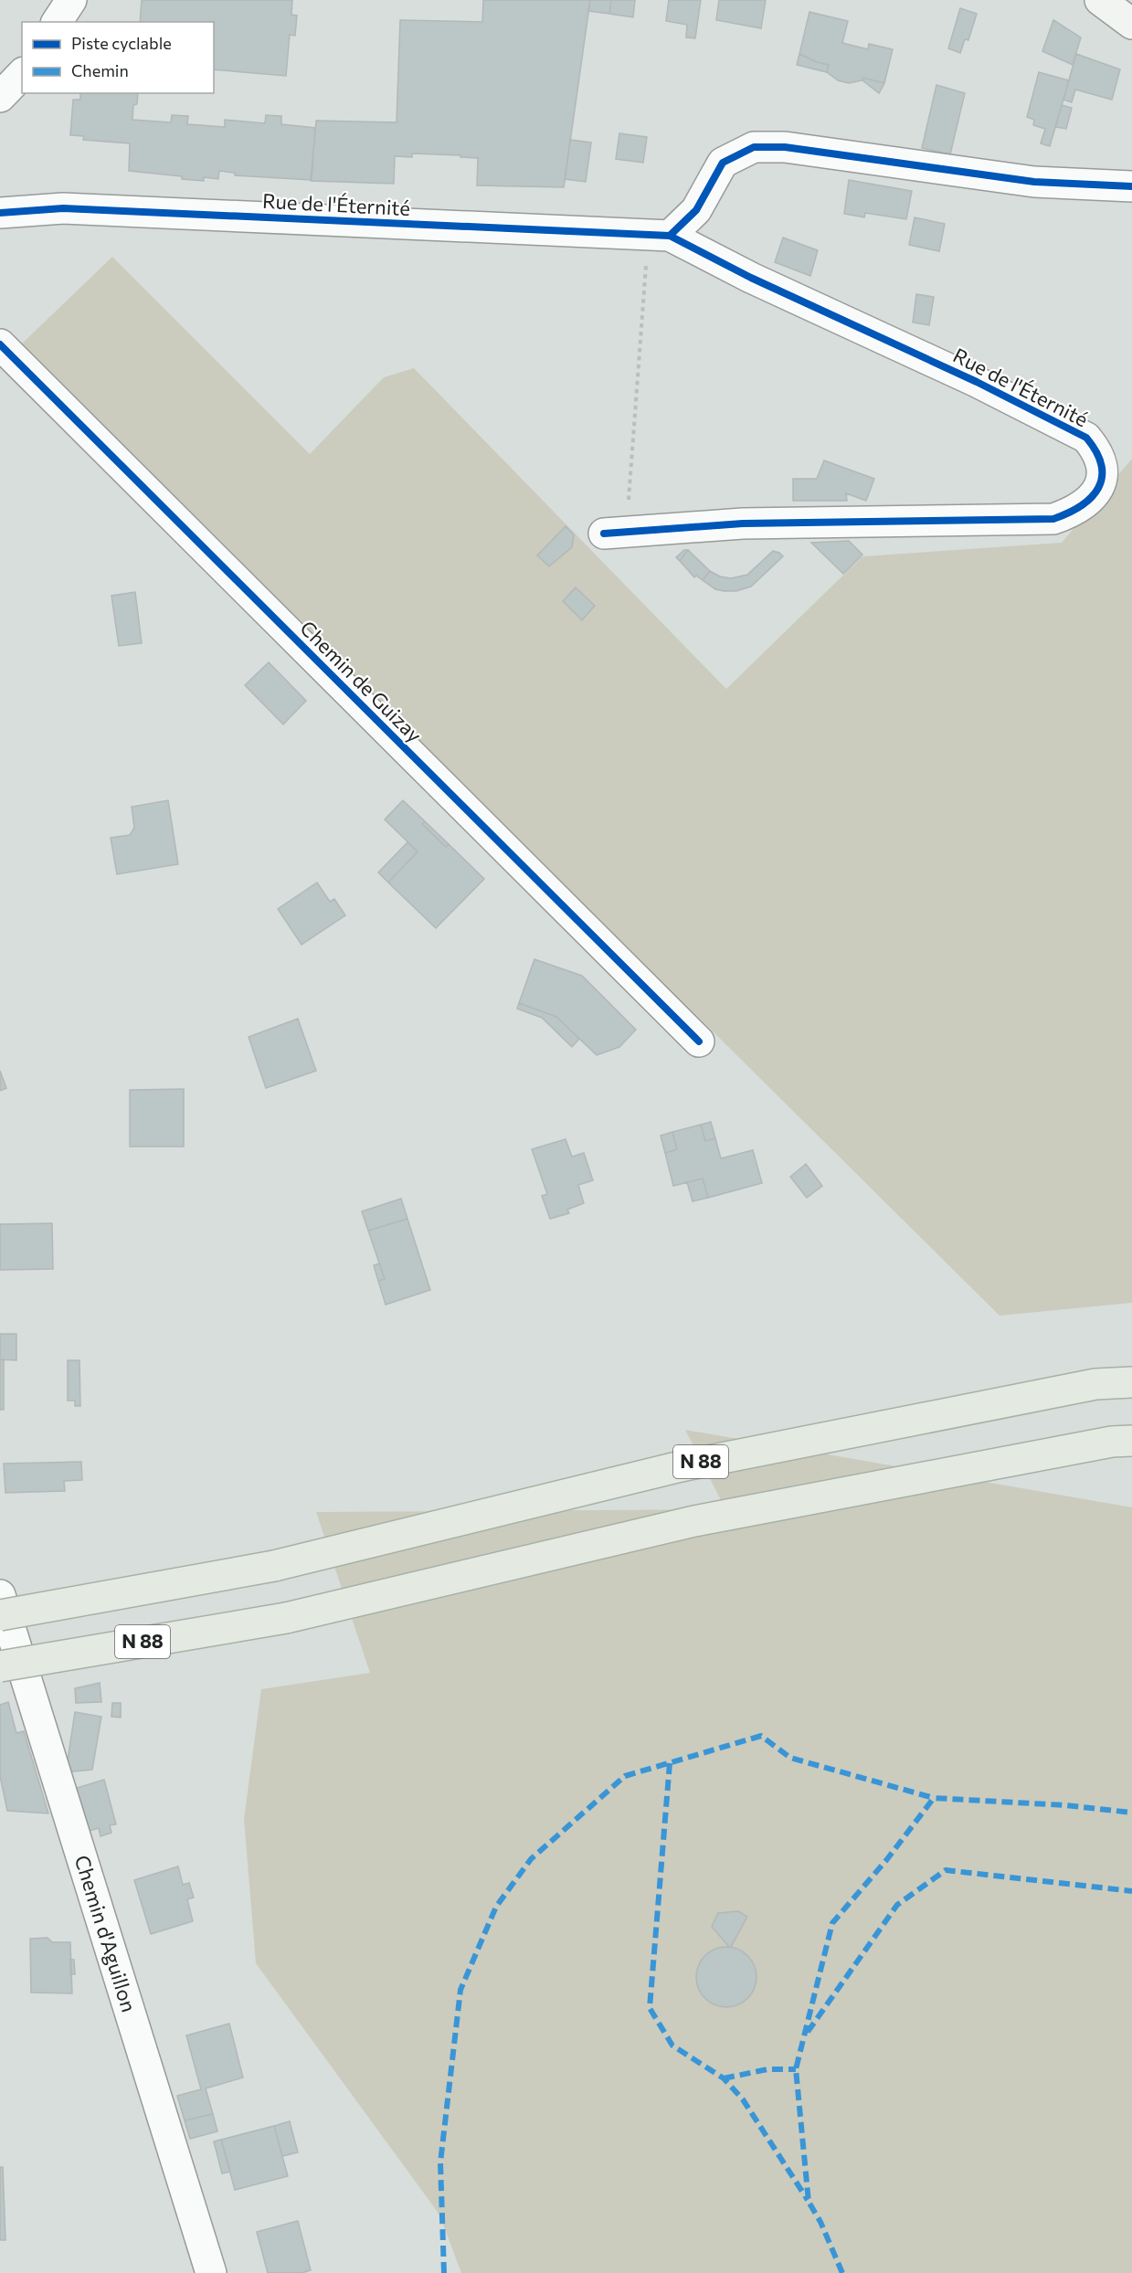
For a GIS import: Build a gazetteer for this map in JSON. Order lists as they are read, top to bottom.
{
  "streets": {
    "highway": ["N 88"],
    "street": ["Rue de l'Éternité", "Chemin de Guizay", "Chemin d'Aguillon"]
  },
  "legend": ["Piste cyclable", "Chemin"]
}
